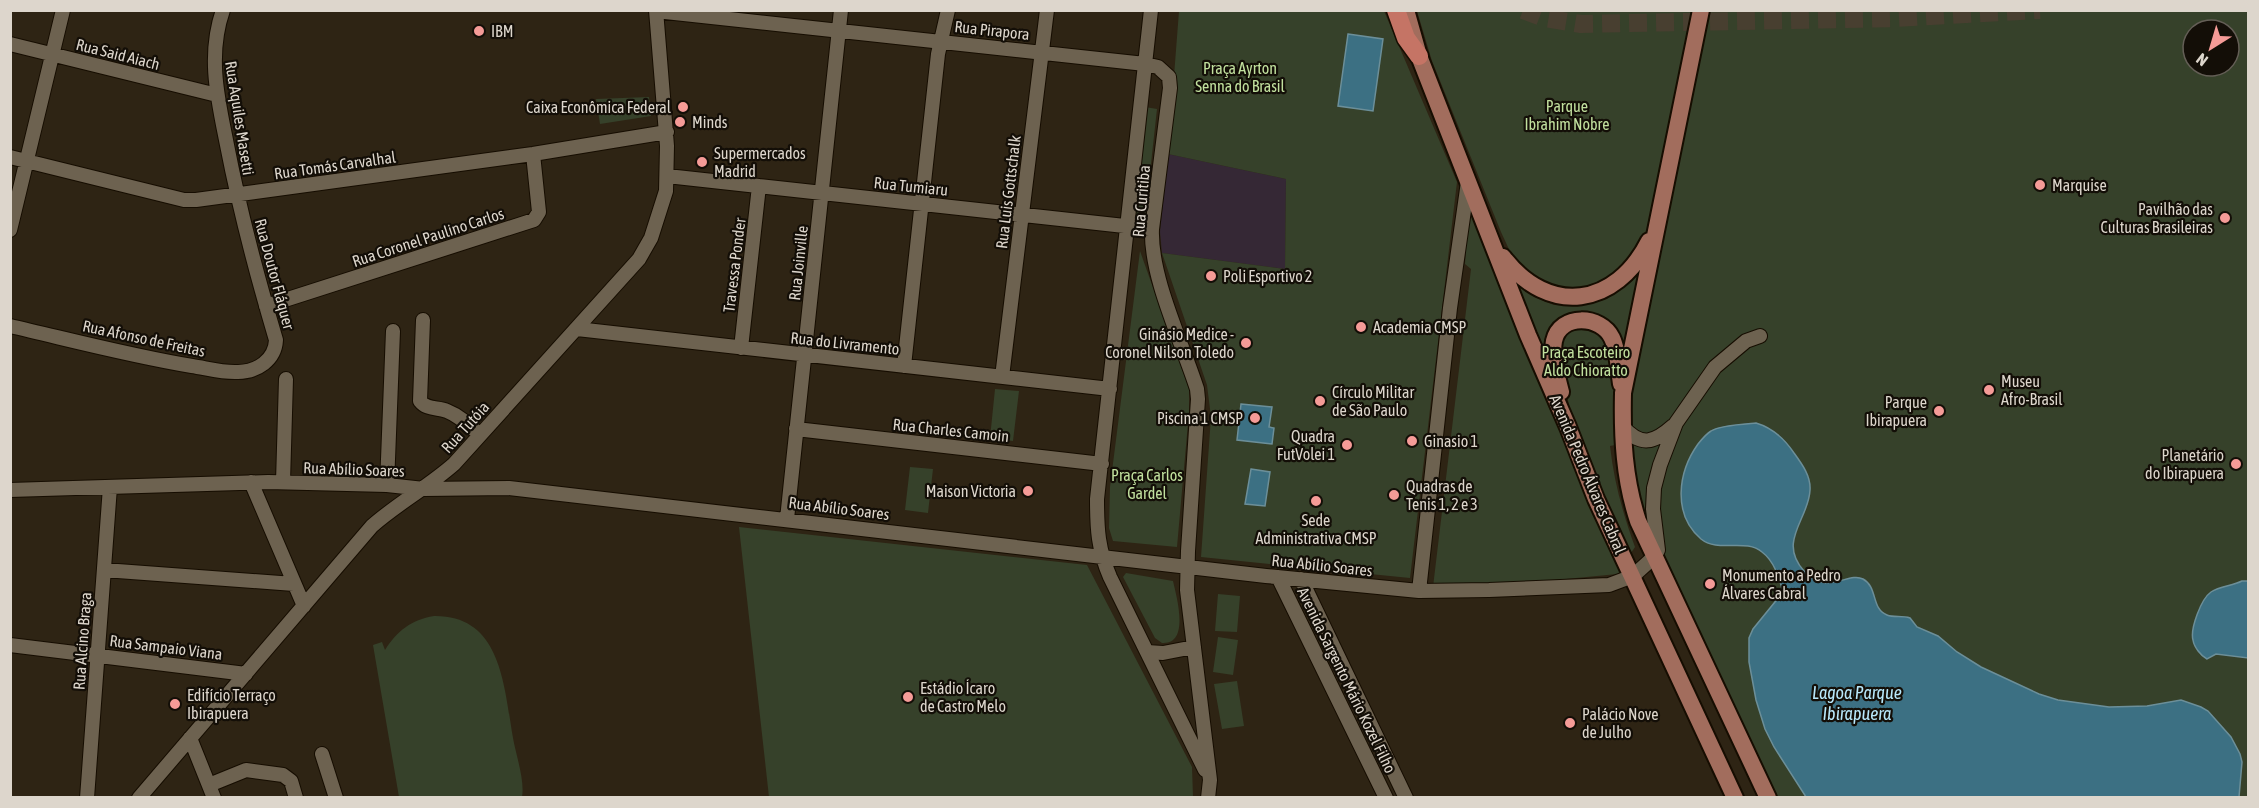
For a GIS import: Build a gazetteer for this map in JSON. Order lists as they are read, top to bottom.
{
  "streets": {
    "main road": ["Avenida Pedro Álvares Cabral"],
    "street": [
      "Rua Pirapora",
      "Rua Said Aiach",
      "Rua Aquiles Masetti",
      "Rua Tomás Carvalhal",
      "Rua Tumiaru",
      "Rua Luis Gottschalk",
      "Rua Curitiba",
      "Rua Coronel Paulino Carlos",
      "Rua Joinville",
      "Travessa Ponder",
      "Rua Doutor Fláquer",
      "Rua Afonso de Freitas",
      "Rua do Livramento",
      "Rua Tutóia",
      "Rua Charles Camoin",
      "Rua Abílio Soares",
      "Rua Alcino Braga",
      "Rua Sampaio Viana",
      "Avenida Sargento Mário Kozel Filho"
    ]
  },
  "crossings": [
    ["Rua Pirapora", "Rua Luis Gottschalk"],
    ["Rua Pirapora", "Rua Curitiba"],
    ["Rua Pirapora", "Rua Joinville"],
    ["Rua Pirapora", "Rua Tutóia"],
    ["Rua Said Aiach", "Rua Aquiles Masetti"],
    ["Rua Aquiles Masetti", "Rua Tomás Carvalhal"],
    ["Rua Aquiles Masetti", "Rua Doutor Fláquer"],
    ["Rua Tomás Carvalhal", "Rua Coronel Paulino Carlos"],
    ["Rua Tomás Carvalhal", "Rua Doutor Fláquer"],
    ["Rua Tomás Carvalhal", "Rua Tutóia"],
    ["Rua Tumiaru", "Rua Luis Gottschalk"],
    ["Rua Tumiaru", "Rua Curitiba"],
    ["Rua Tumiaru", "Rua Joinville"],
    ["Rua Tumiaru", "Travessa Ponder"],
    ["Rua Tumiaru", "Rua Tutóia"],
    ["Rua Luis Gottschalk", "Rua do Livramento"],
    ["Rua Curitiba", "Rua do Livramento"],
    ["Rua Curitiba", "Rua Charles Camoin"],
    ["Rua Curitiba", "Rua Abílio Soares"],
    ["Rua Coronel Paulino Carlos", "Rua Doutor Fláquer"],
    ["Rua Joinville", "Rua do Livramento"],
    ["Rua Joinville", "Rua Charles Camoin"],
    ["Rua Joinville", "Rua Abílio Soares"],
    ["Travessa Ponder", "Rua do Livramento"],
    ["Rua Doutor Fláquer", "Rua Afonso de Freitas"],
    ["Rua do Livramento", "Rua Tutóia"],
    ["Rua Tutóia", "Rua Abílio Soares"],
    ["Rua Tutóia", "Rua Sampaio Viana"],
    ["Rua Abílio Soares", "Avenida Pedro Álvares Cabral"],
    ["Rua Abílio Soares", "Rua Alcino Braga"],
    ["Rua Abílio Soares", "Avenida Sargento Mário Kozel Filho"],
    ["Rua Alcino Braga", "Rua Sampaio Viana"]
  ],
  "water": ["Lagoa Parque Ibirapuera"],
  "parks": [
    "Praça Ayrton Senna do Brasil",
    "Parque Ibrahim Nobre",
    "Praça Escoteiro Aldo Chioratto",
    "Praça Carlos Gardel"
  ],
  "places": [
    "IBM",
    "Caixa Econômica Federal",
    "Minds",
    "Supermercados Madrid",
    "Marquise",
    "Pavilhão das Culturas Brasileiras",
    "Poli Esportivo 2",
    "Academia CMSP",
    "Ginásio Medice - Coronel Nilson Toledo",
    "Museu Afro-Brasil",
    "Círculo Militar de São Paulo",
    "Parque Ibirapuera",
    "Piscina 1 CMSP",
    "Ginasio 1",
    "Quadra FutVolei 1",
    "Planetário do Ibirapuera",
    "Maison Victoria",
    "Quadras de Tenis 1, 2 e 3",
    "Sede Administrativa CMSP",
    "Monumento a Pedro Álvares Cabral",
    "Estádio Ícaro de Castro Melo",
    "Edifício Terraço Ibirapuera",
    "Palácio Nove de Julho"
  ],
  "north": "bottom left"
}
